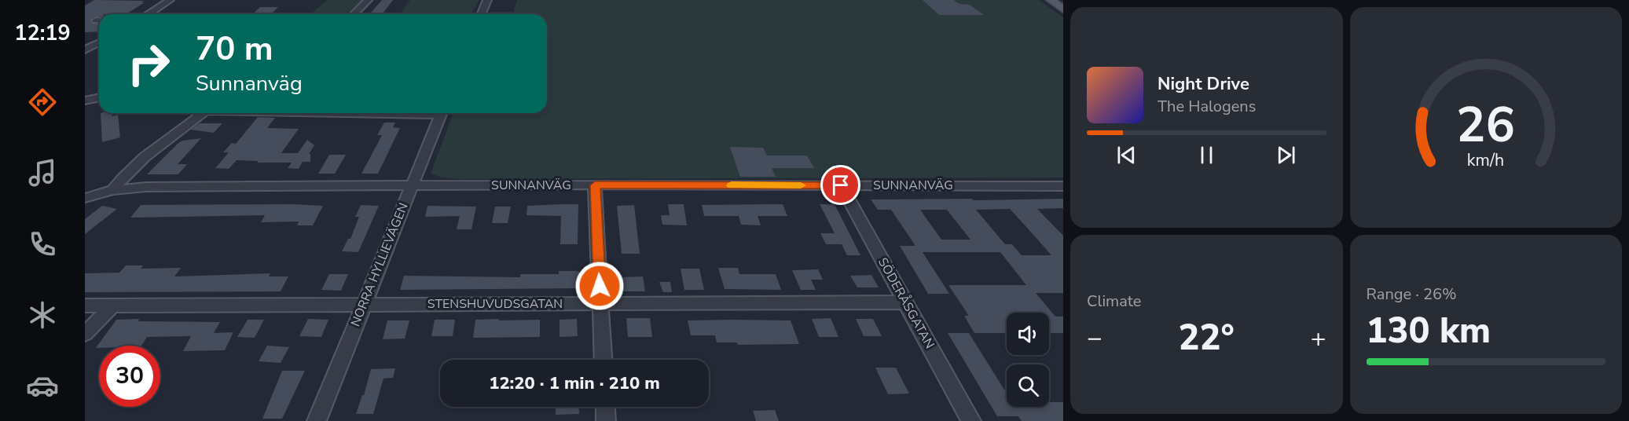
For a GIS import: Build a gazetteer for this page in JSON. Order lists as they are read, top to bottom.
{
  "streets": {
    "street": [
      "SUNNANVÄG",
      "NORRA HYLLIEVÄGEN",
      "SÖDERÅSGATAN",
      "STENSHUVUDSGATAN"
    ]
  },
  "crossings": [
    ["SUNNANVÄG", "NORRA HYLLIEVÄGEN"],
    ["SUNNANVÄG", "SÖDERÅSGATAN"],
    ["NORRA HYLLIEVÄGEN", "STENSHUVUDSGATAN"],
    ["SÖDERÅSGATAN", "STENSHUVUDSGATAN"]
  ],
  "page": {
    "tabs": "12:19",
    "turn": ["70 m", "Sunnanväg"],
    "song": ["Night Drive", "The Halogens"],
    "tile": [
      "Climate",
      ["Range · 26%", "130 km"]
    ],
    "heat": ["−", "22°", "+"],
    "limit": "30",
    "trip": "12:20 · 1 min · 210 m",
    "gauge": ["26", "km/h"]
  }
}
